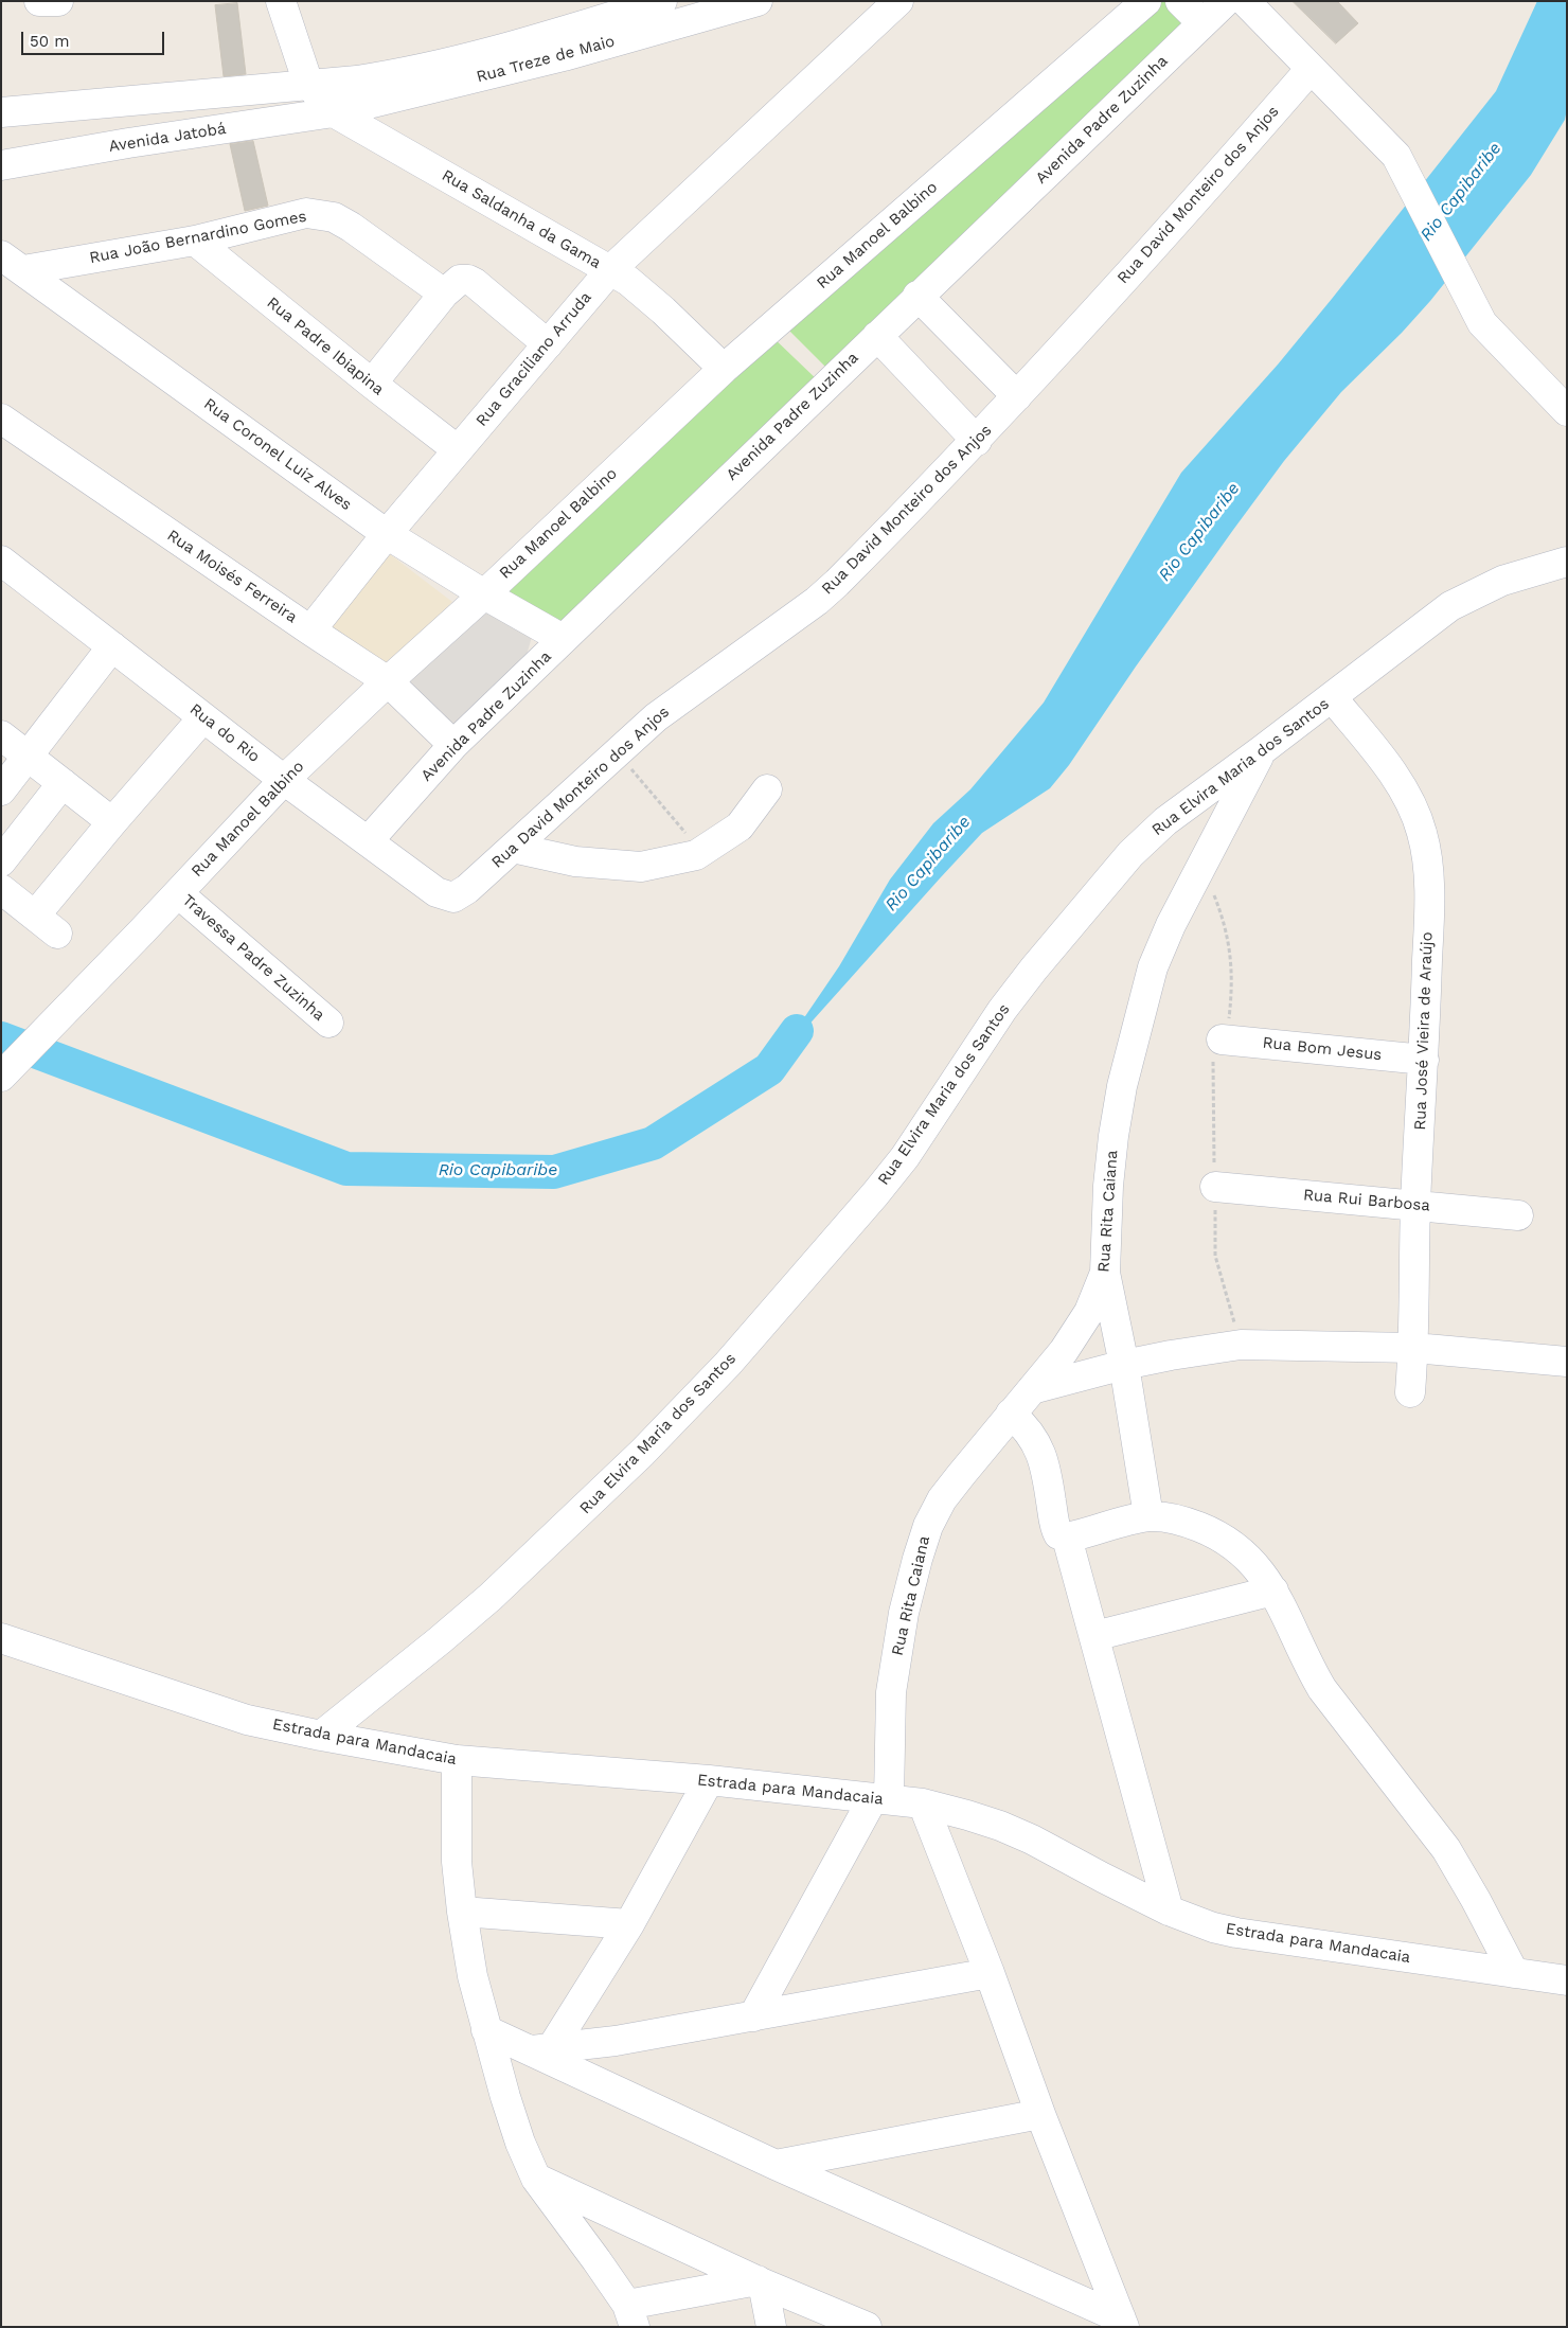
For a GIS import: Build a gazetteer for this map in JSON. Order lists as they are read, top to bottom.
{
  "streets": {
    "street": [
      "Rua Treze de Maio",
      "Avenida Padre Zuzinha",
      "Avenida Jatobá",
      "Rua David Monteiro dos Anjos",
      "Rua Saldanha da Gama",
      "Rua Manoel Balbino",
      "Rua João Bernardino Gomes",
      "Rua Padre Ibiapina",
      "Rua Graciliano Arruda",
      "Rua Coronel Luiz Alves",
      "Rua Moisés Ferreira",
      "Rua do Rio",
      "Rua Elvira Maria dos Santos",
      "Travessa Padre Zuzinha",
      "Rua José Vieira de Araújo",
      "Rua Bom Jesus",
      "Rua Rui Barbosa",
      "Rua Rita Caiana",
      "Estrada para Mandacaia"
    ]
  },
  "crossings": [
    ["Rua Treze de Maio", "Avenida Jatobá"],
    ["Rua Treze de Maio", "Rua Saldanha da Gama"],
    ["Avenida Padre Zuzinha", "Rua Coronel Luiz Alves"],
    ["Avenida Padre Zuzinha", "Rua Moisés Ferreira"],
    ["Avenida Padre Zuzinha", "Rua do Rio"],
    ["Avenida Jatobá", "Rua Saldanha da Gama"],
    ["Rua David Monteiro dos Anjos", "Rua do Rio"],
    ["Rua Saldanha da Gama", "Rua Manoel Balbino"],
    ["Rua Saldanha da Gama", "Rua Graciliano Arruda"],
    ["Rua Manoel Balbino", "Rua Coronel Luiz Alves"],
    ["Rua Manoel Balbino", "Rua Moisés Ferreira"],
    ["Rua Manoel Balbino", "Rua do Rio"],
    ["Rua Manoel Balbino", "Travessa Padre Zuzinha"],
    ["Rua João Bernardino Gomes", "Rua Padre Ibiapina"],
    ["Rua João Bernardino Gomes", "Rua Coronel Luiz Alves"],
    ["Rua Padre Ibiapina", "Rua Graciliano Arruda"],
    ["Rua Graciliano Arruda", "Rua Coronel Luiz Alves"],
    ["Rua Graciliano Arruda", "Rua Moisés Ferreira"],
    ["Rua Elvira Maria dos Santos", "Rua José Vieira de Araújo"],
    ["Rua Elvira Maria dos Santos", "Rua Rita Caiana"],
    ["Rua Elvira Maria dos Santos", "Estrada para Mandacaia"],
    ["Rua José Vieira de Araújo", "Rua Bom Jesus"],
    ["Rua José Vieira de Araújo", "Rua Rui Barbosa"],
    ["Rua Rita Caiana", "Estrada para Mandacaia"]
  ],
  "water": ["Rio Capibaribe"],
  "scale_bar": "50 m"
}
